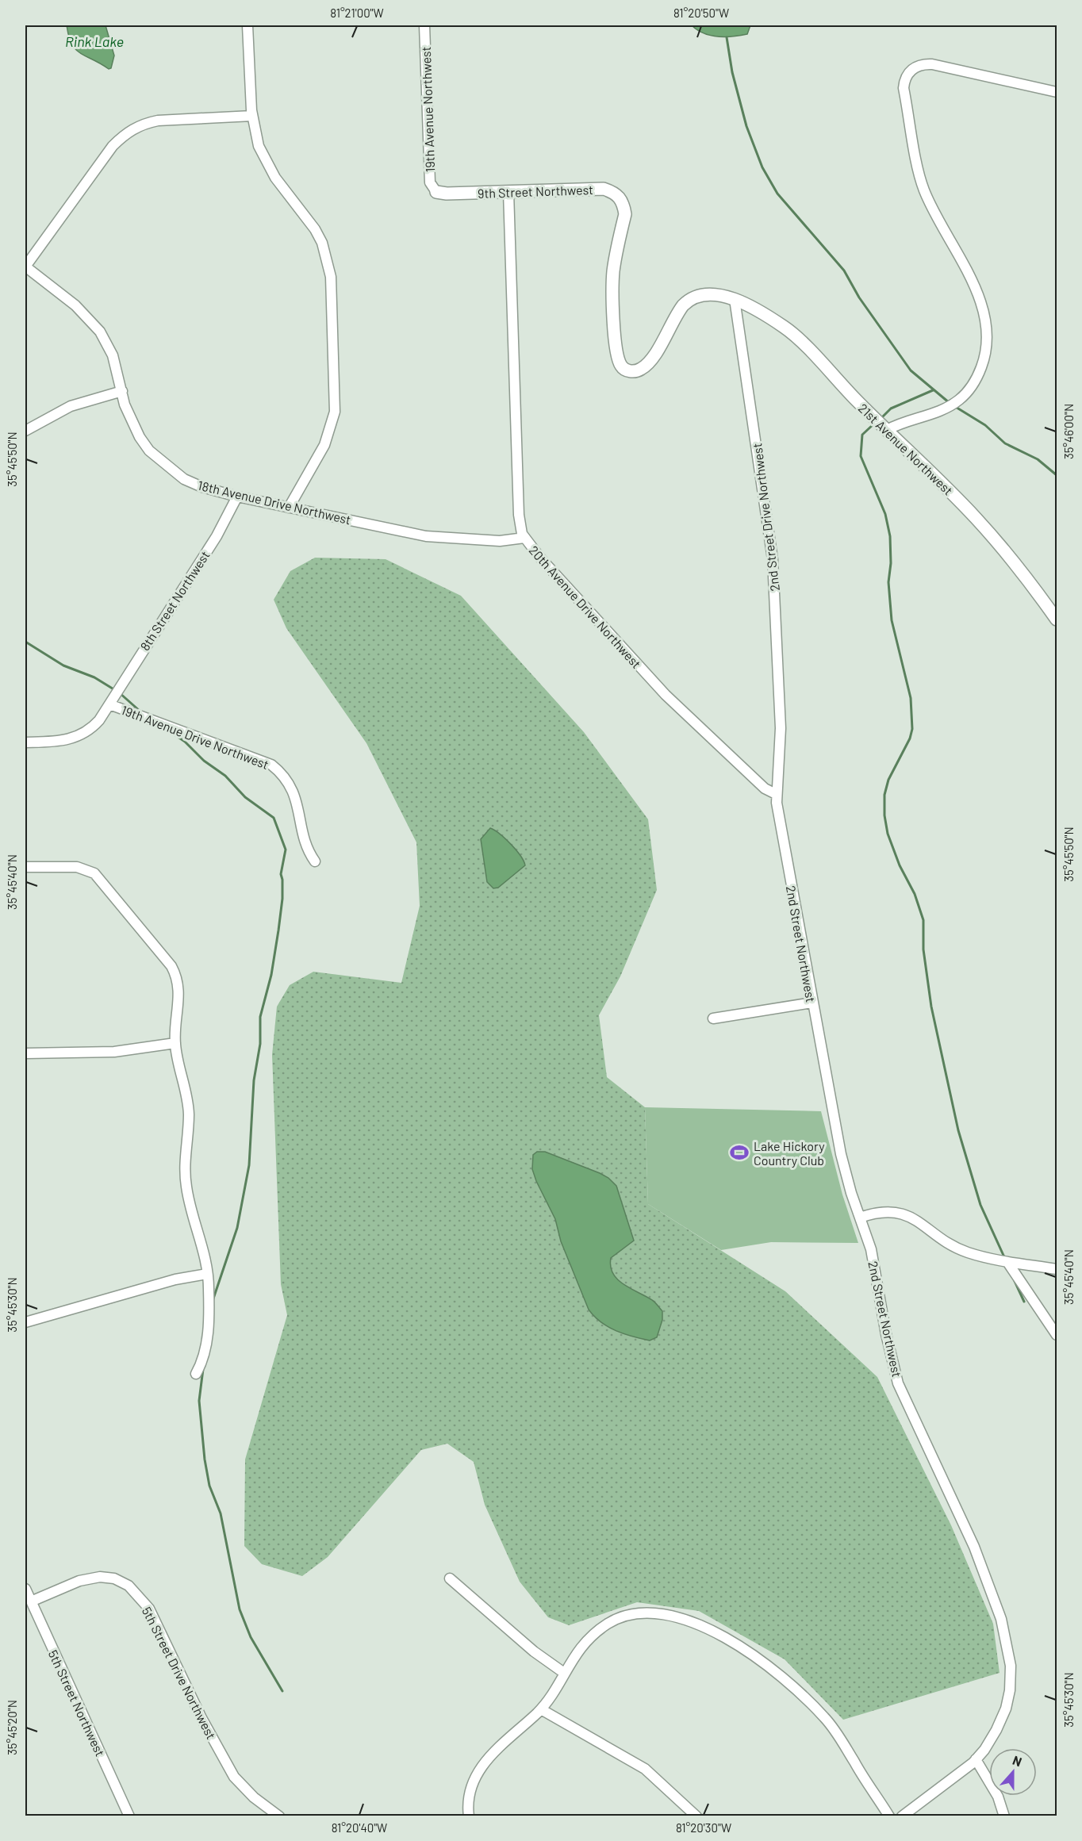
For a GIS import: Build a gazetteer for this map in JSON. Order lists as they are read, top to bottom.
{
  "streets": {
    "street": [
      "19th Avenue Northwest",
      "9th Street Northwest",
      "21st Avenue Northwest",
      "18th Avenue Drive Northwest",
      "2nd Street Drive Northwest",
      "8th Street Northwest",
      "20th Avenue Drive Northwest",
      "19th Avenue Drive Northwest",
      "2nd Street Northwest",
      "5th Street Drive Northwest",
      "5th Street Northwest"
    ]
  },
  "crossings": [
    ["19th Avenue Northwest", "9th Street Northwest"],
    ["9th Street Northwest", "21st Avenue Northwest"],
    ["9th Street Northwest", "2nd Street Drive Northwest"],
    ["9th Street Northwest", "20th Avenue Drive Northwest"],
    ["21st Avenue Northwest", "2nd Street Drive Northwest"],
    ["18th Avenue Drive Northwest", "8th Street Northwest"],
    ["18th Avenue Drive Northwest", "20th Avenue Drive Northwest"],
    ["2nd Street Drive Northwest", "20th Avenue Drive Northwest"],
    ["2nd Street Drive Northwest", "2nd Street Northwest"],
    ["8th Street Northwest", "19th Avenue Drive Northwest"],
    ["20th Avenue Drive Northwest", "2nd Street Northwest"],
    ["5th Street Drive Northwest", "5th Street Northwest"]
  ],
  "water": ["Rink Lake"],
  "places": {
    "sports": ["Lake Hickory Country Club"]
  },
  "north": "top",
  "coordinates": [
    "81°21'00\"W",
    "81°20'50\"W",
    "35°46'00\"N",
    "35°45'50\"N",
    "35°45'40\"N",
    "35°45'30\"N",
    "35°45'20\"N",
    "81°20'40\"W",
    "81°20'30\"W"
  ]
}
